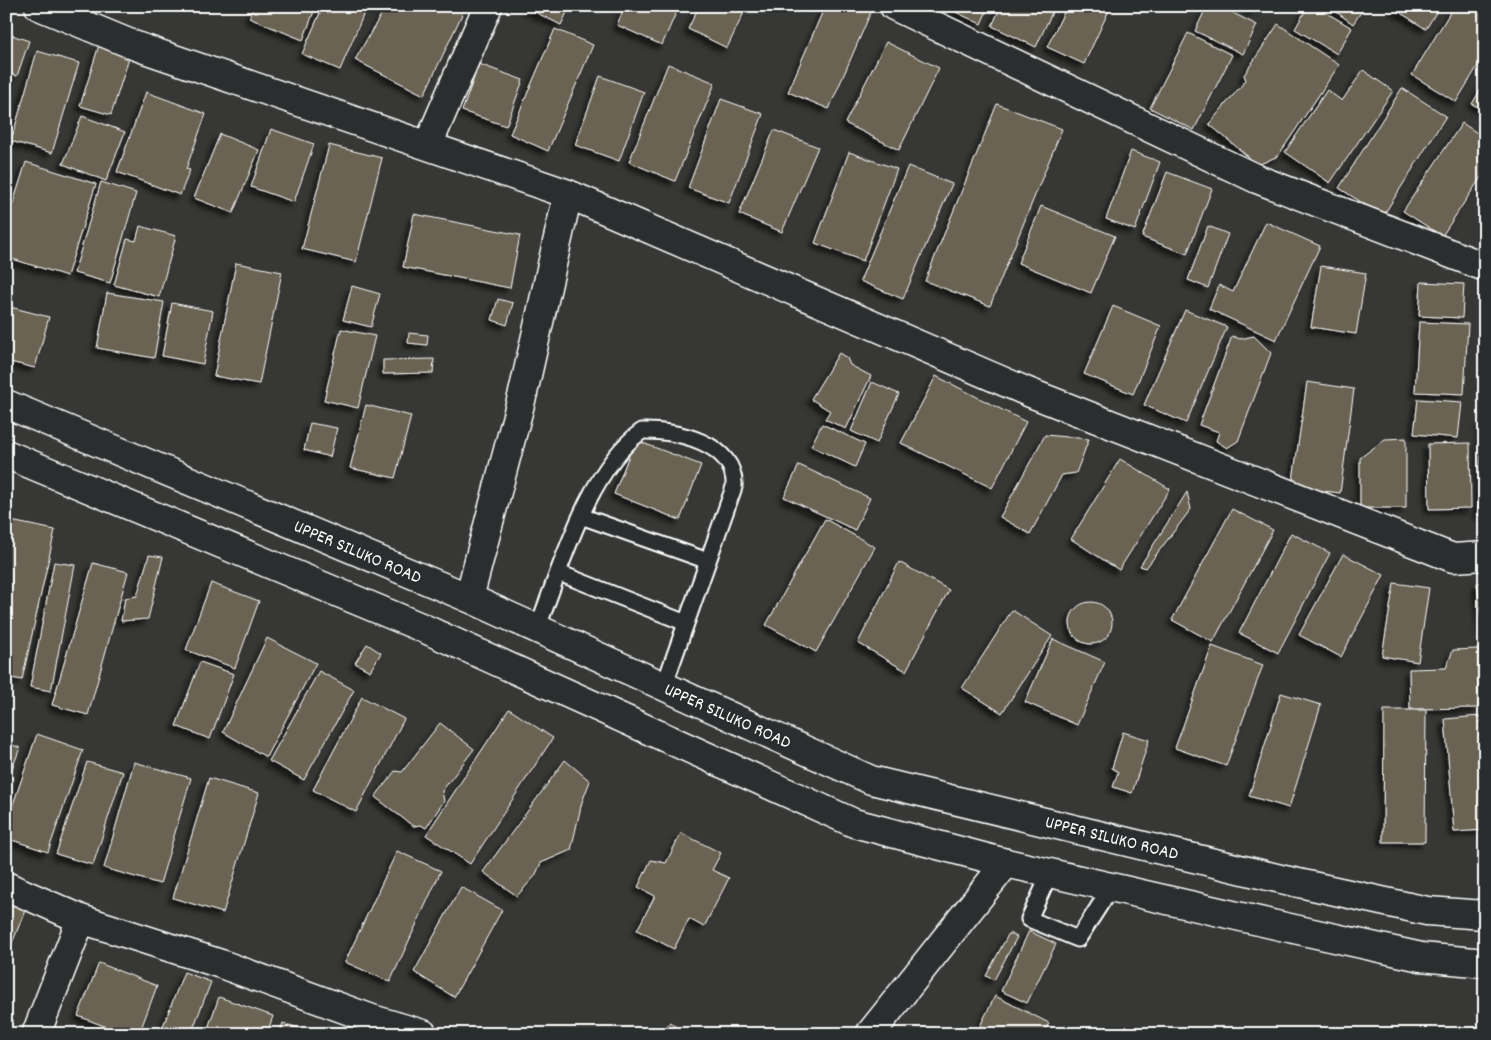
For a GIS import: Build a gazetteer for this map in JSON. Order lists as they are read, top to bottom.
{
  "streets": {
    "street": ["UPPER SILUKO ROAD"]
  }
}
